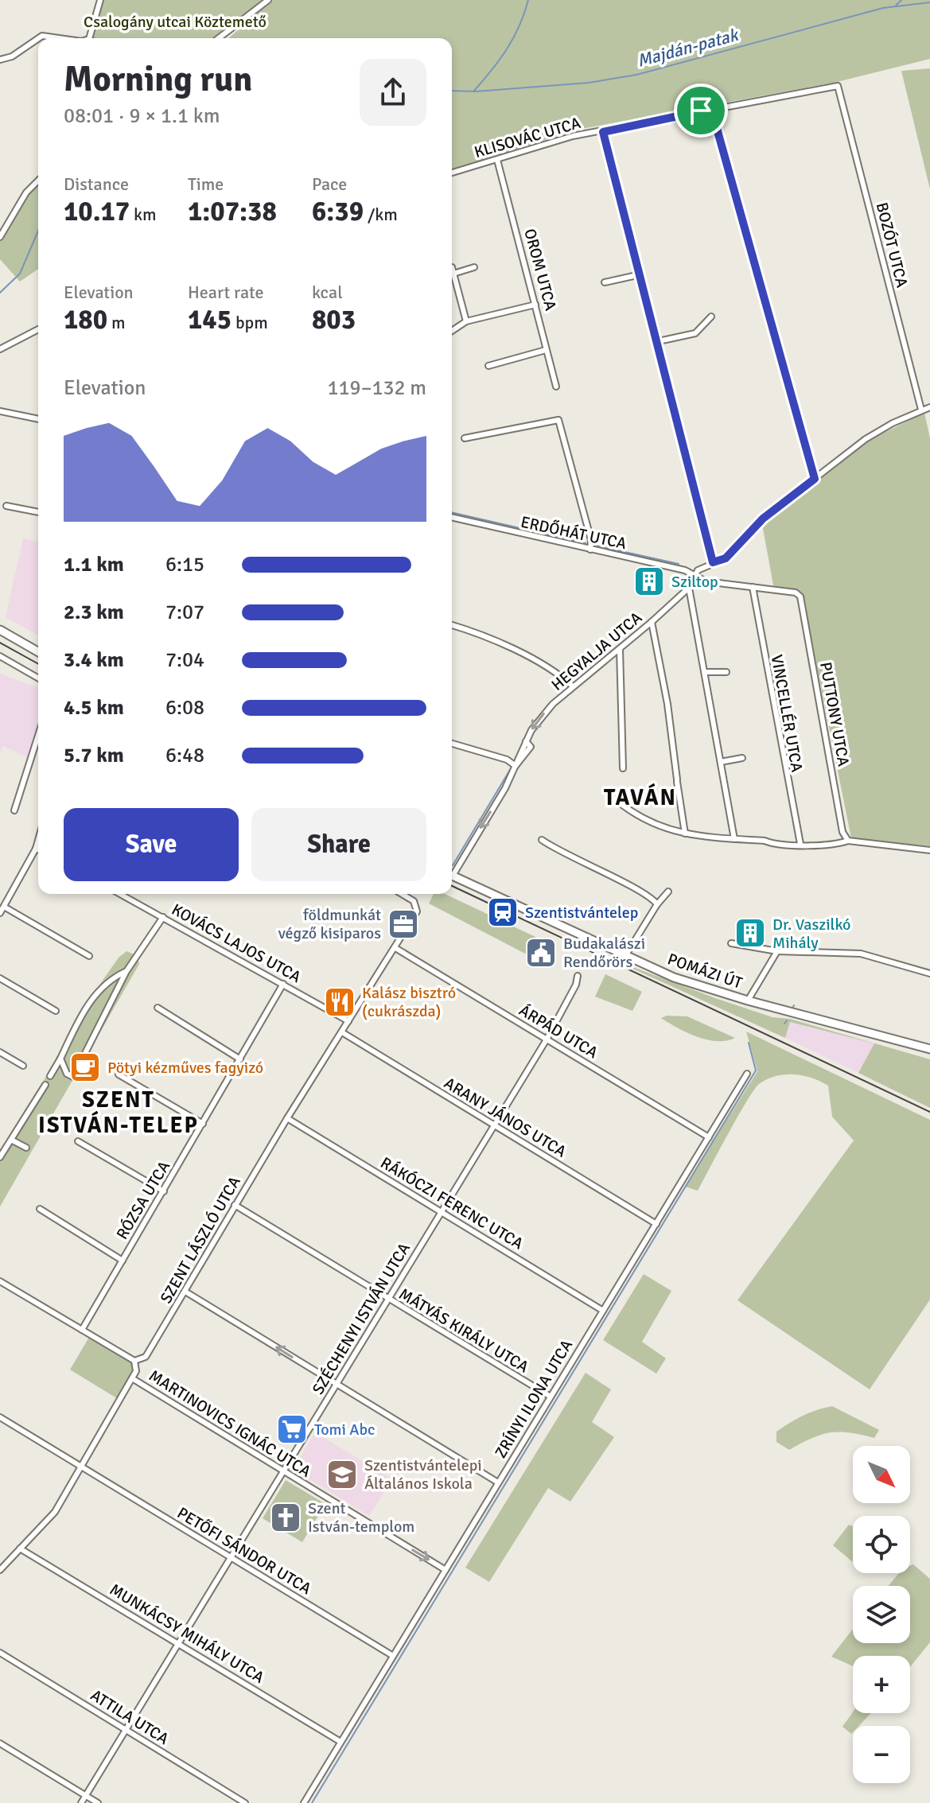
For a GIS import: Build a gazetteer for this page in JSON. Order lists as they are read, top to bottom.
{
  "streets": {
    "main road": ["POMÁZI ÚT"],
    "street": [
      "KLISOVÁC UTCA",
      "BOZÓT UTCA",
      "OROM UTCA",
      "ERDŐHÁT UTCA",
      "HEGYALJA UTCA",
      "VINCELLÉR UTCA",
      "PUTTONY UTCA",
      "KOVÁCS LAJOS UTCA",
      "ÁRPÁD UTCA",
      "ARANY JÁNOS UTCA",
      "RÓZSA UTCA",
      "RÁKÓCZI FERENC UTCA",
      "SZENT LÁSZLÓ UTCA",
      "SZÉCHENYI ISTVÁN UTCA",
      "MÁTYÁS KIRÁLY UTCA",
      "ZRÍNYI ILONA UTCA",
      "MARTINOVICS IGNÁC UTCA",
      "PETŐFI SÁNDOR UTCA",
      "MUNKÁCSY MIHÁLY UTCA",
      "ATTILA UTCA"
    ]
  },
  "crossings": [
    ["KLISOVÁC UTCA", "BOZÓT UTCA"],
    ["KLISOVÁC UTCA", "OROM UTCA"],
    ["ERDŐHÁT UTCA", "HEGYALJA UTCA"],
    ["ERDŐHÁT UTCA", "VINCELLÉR UTCA"],
    ["ERDŐHÁT UTCA", "PUTTONY UTCA"],
    ["KOVÁCS LAJOS UTCA", "RÓZSA UTCA"],
    ["KOVÁCS LAJOS UTCA", "SZENT LÁSZLÓ UTCA"],
    ["ÁRPÁD UTCA", "SZENT LÁSZLÓ UTCA"],
    ["ÁRPÁD UTCA", "SZÉCHENYI ISTVÁN UTCA"],
    ["ÁRPÁD UTCA", "ZRÍNYI ILONA UTCA"],
    ["ARANY JÁNOS UTCA", "SZENT LÁSZLÓ UTCA"],
    ["ARANY JÁNOS UTCA", "SZÉCHENYI ISTVÁN UTCA"],
    ["ARANY JÁNOS UTCA", "ZRÍNYI ILONA UTCA"],
    ["RÁKÓCZI FERENC UTCA", "SZENT LÁSZLÓ UTCA"],
    ["RÁKÓCZI FERENC UTCA", "SZÉCHENYI ISTVÁN UTCA"],
    ["RÁKÓCZI FERENC UTCA", "ZRÍNYI ILONA UTCA"],
    ["SZENT LÁSZLÓ UTCA", "MÁTYÁS KIRÁLY UTCA"],
    ["SZÉCHENYI ISTVÁN UTCA", "MÁTYÁS KIRÁLY UTCA"],
    ["SZÉCHENYI ISTVÁN UTCA", "MARTINOVICS IGNÁC UTCA"],
    ["SZÉCHENYI ISTVÁN UTCA", "PETŐFI SÁNDOR UTCA"],
    ["SZÉCHENYI ISTVÁN UTCA", "MUNKÁCSY MIHÁLY UTCA"],
    ["SZÉCHENYI ISTVÁN UTCA", "ATTILA UTCA"],
    ["MÁTYÁS KIRÁLY UTCA", "ZRÍNYI ILONA UTCA"],
    ["ZRÍNYI ILONA UTCA", "MARTINOVICS IGNÁC UTCA"],
    ["ZRÍNYI ILONA UTCA", "PETŐFI SÁNDOR UTCA"],
    ["ZRÍNYI ILONA UTCA", "MUNKÁCSY MIHÁLY UTCA"]
  ],
  "one_way": ["HEGYALJA UTCA", "MARTINOVICS IGNÁC UTCA"],
  "districts": ["TAVÁN", "SZENT ISTVÁN-TELEP"],
  "water": ["Majdán-patak"],
  "parks": ["Csalogány utcai Köztemető"],
  "places": {
    "building": ["Sziltop", "Dr. Vaszilkó Mihály"],
    "station": ["Szentistvántelep"],
    "office": ["földmunkát végző kisiparos"],
    "public building": ["Budakalászi Rendőrörs"],
    "restaurant": ["Kalász bisztró (cukrászda)"],
    "cafe": ["Pötyi kézműves fagyizó"],
    "supermarket": ["Tomi Abc"],
    "school or university": ["Szentistvántelepi Általános Iskola"],
    "church": ["Szent István-templom"]
  },
  "north": "bottom right",
  "page": {
    "heading": ["Morning run", "08:01 · 9 × 1.1 km"],
    "stats": [
      ["Distance", "10.17 km"],
      ["Time", "1:07:38"],
      ["Pace", "6:39 /km"],
      ["Elevation", "180 m"],
      ["Heart rate", "145 bpm"],
      ["kcal", "803"]
    ],
    "chart": ["Elevation", "119–132 m"],
    "list": [
      {
        "name": "1.1 km",
        "note": "6:15"
      },
      {
        "name": "2.3 km",
        "note": "7:07"
      },
      {
        "name": "3.4 km",
        "note": "7:04"
      },
      {
        "name": "4.5 km",
        "note": "6:08"
      },
      {
        "name": "5.7 km",
        "note": "6:48"
      }
    ],
    "buttons": ["Save", "Share"],
    "map_buttons": ["+", "−"]
  }
}
